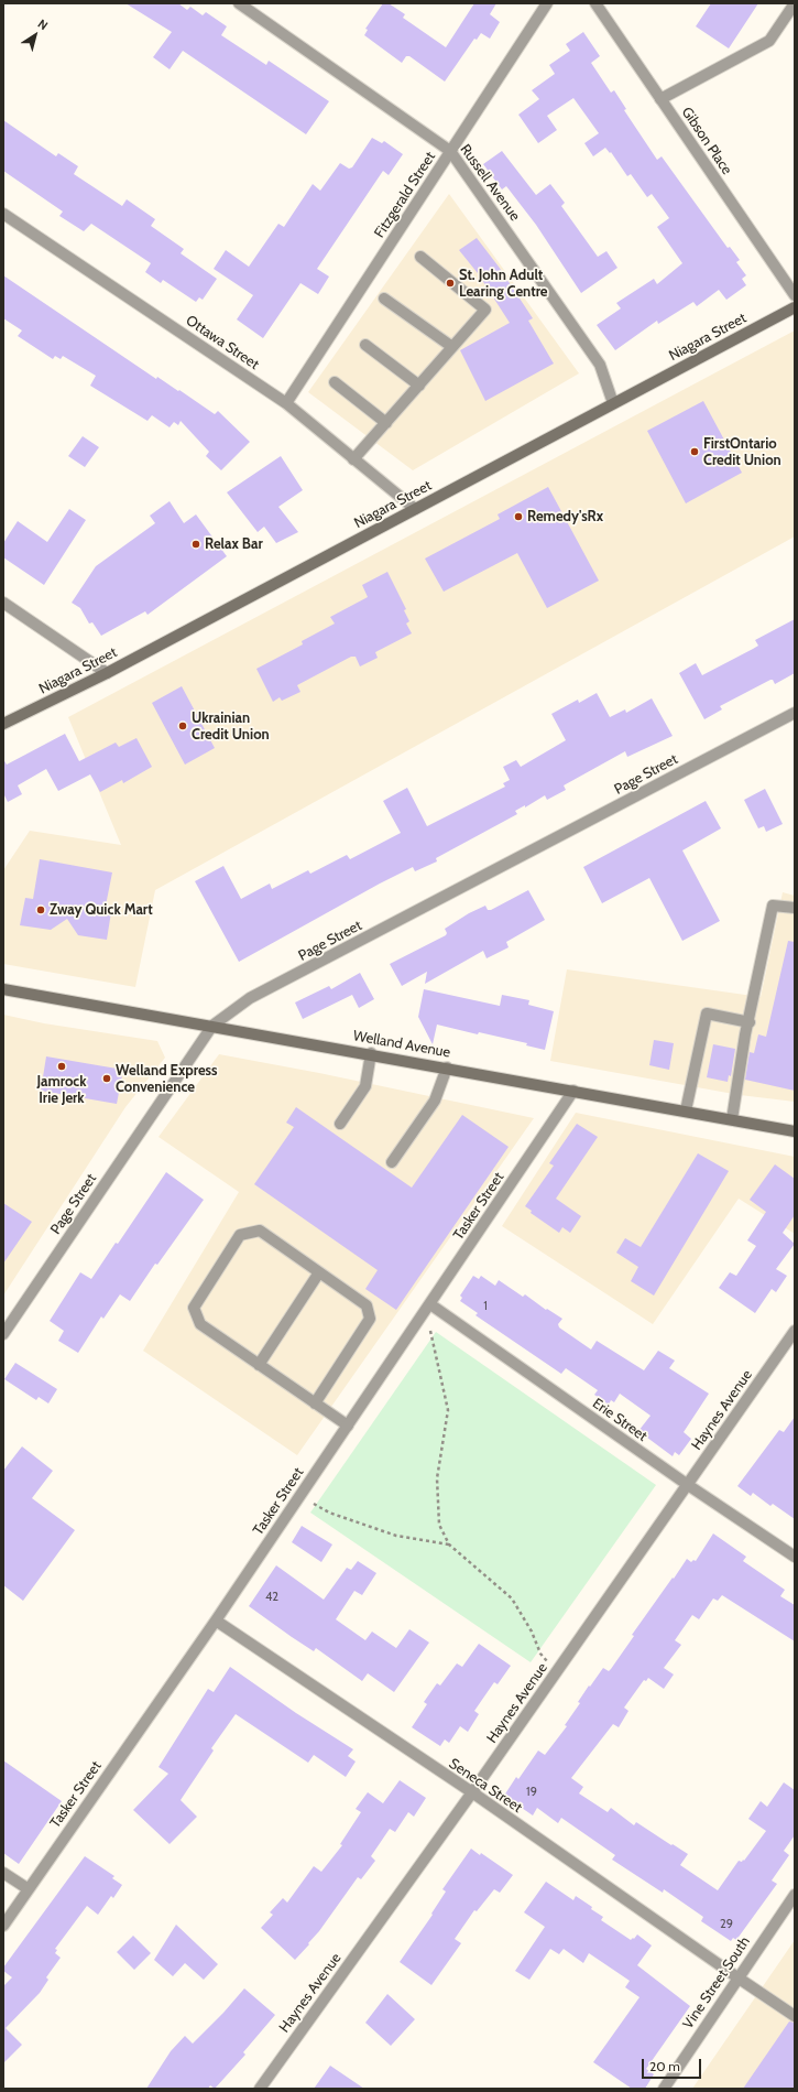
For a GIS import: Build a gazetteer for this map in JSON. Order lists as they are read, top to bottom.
{
  "streets": {
    "main road": ["Niagara Street", "Welland Avenue"],
    "street": [
      "Gibson Place",
      "Russell Avenue",
      "Fitzgerald Street",
      "Ottawa Street",
      "Page Street",
      "Tasker Street",
      "Haynes Avenue",
      "Erie Street",
      "Seneca Street",
      "Vine Street South"
    ]
  },
  "crossings": [
    ["Russell Avenue", "Fitzgerald Street"],
    ["Russell Avenue", "Niagara Street"],
    ["Fitzgerald Street", "Ottawa Street"],
    ["Niagara Street", "Ottawa Street"],
    ["Page Street", "Welland Avenue"],
    ["Welland Avenue", "Tasker Street"],
    ["Tasker Street", "Erie Street"],
    ["Tasker Street", "Seneca Street"],
    ["Haynes Avenue", "Erie Street"],
    ["Haynes Avenue", "Seneca Street"],
    ["Seneca Street", "Vine Street South"]
  ],
  "places": [
    "St. John Adult Learing Centre",
    "FirstOntario Credit Union",
    "Remedy'sRx",
    "Relax Bar",
    "Ukrainian Credit Union",
    "Zway Quick Mart",
    "Jamrock Irie Jerk",
    "Welland Express Convenience"
  ],
  "house_numbers": [
    "1",
    "42",
    "19",
    "29"
  ],
  "scale_bar": "20 m",
  "north": "top right"
}
